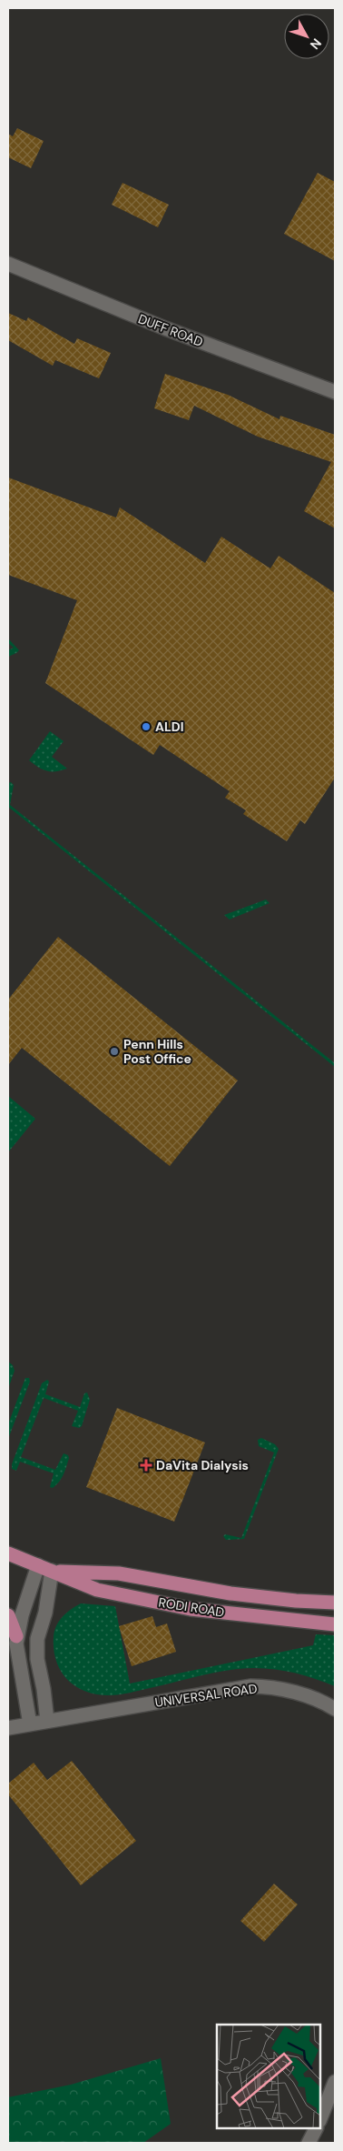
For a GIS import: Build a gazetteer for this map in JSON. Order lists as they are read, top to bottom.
{
  "streets": {
    "main road": ["RODI ROAD"],
    "street": ["DUFF ROAD", "UNIVERSAL ROAD"]
  },
  "places": {
    "other": ["ALDI", "Penn Hills Post Office"],
    "health": ["DaVita Dialysis"]
  },
  "north": "bottom right"
}
